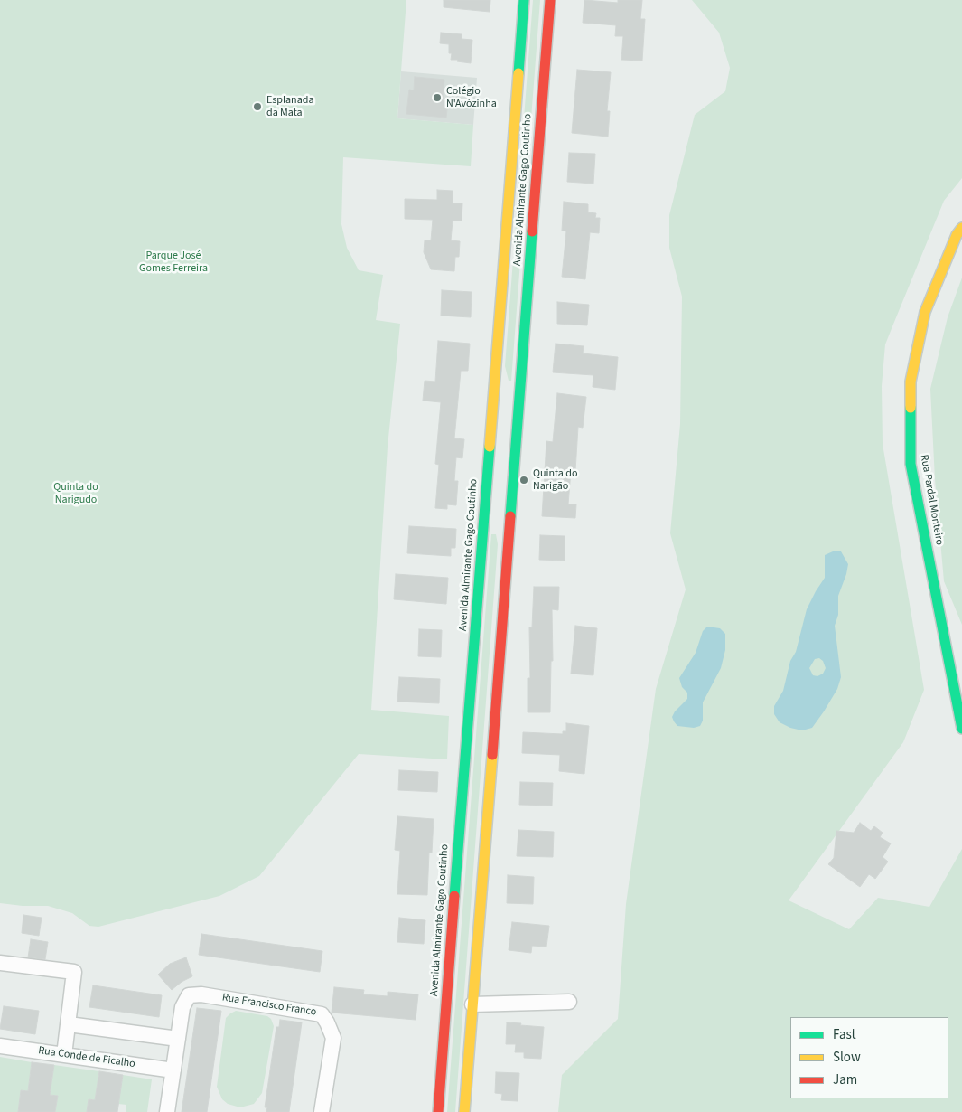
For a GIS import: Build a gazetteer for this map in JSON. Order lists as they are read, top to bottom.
{
  "streets": {
    "main road": ["Avenida Almirante Gago Coutinho", "Rua Pardal Monteiro"],
    "street": ["Rua Francisco Franco", "Rua Conde de Ficalho"]
  },
  "parks": ["Parque José Gomes Ferreira", "Quinta do Narigudo"],
  "places": ["Colégio N'Avózinha", "Esplanada da Mata", "Quinta do Narigão"],
  "legend": ["Fast", "Slow", "Jam"]
}
